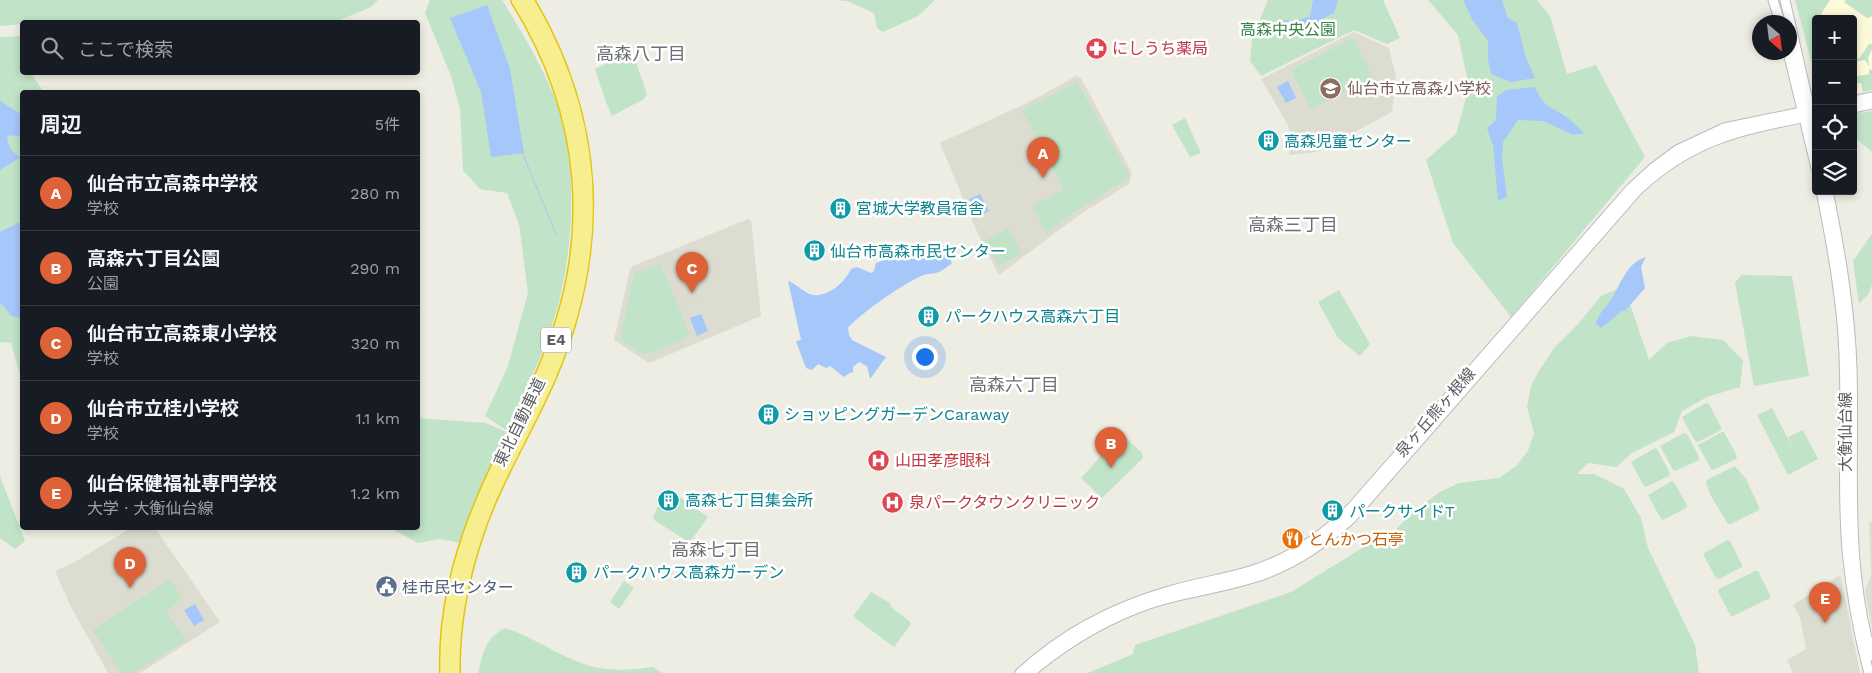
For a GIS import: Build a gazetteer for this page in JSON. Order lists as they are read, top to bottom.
{
  "streets": {
    "highway": ["E4", "東北自動車道"],
    "main road": ["泉ヶ丘熊ヶ根線", "大衡仙台線"]
  },
  "districts": [
    "高森八丁目",
    "高森三丁目",
    "高森六丁目",
    "高森七丁目"
  ],
  "parks": ["高森中央公園"],
  "places": {
    "pharmacy": ["にしうち薬局"],
    "school or university": ["仙台市立高森小学校"],
    "building": [
      "高森児童センター",
      "宮城大学教員宿舎",
      "仙台市高森市民センター",
      "パークハウス高森六丁目",
      "ショッピングガーデンCaraway",
      "高森七丁目集会所",
      "パークサイドT",
      "パークハウス高森ガーデン"
    ],
    "hospital": ["山田孝彦眼科", "泉パークタウンクリニック"],
    "restaurant": ["とんかつ石亭"],
    "public building": ["桂市民センター"]
  },
  "north": "bottom right",
  "page": {
    "map_buttons": ["+", "−"],
    "search": "ここで検索",
    "heading": ["周辺", "5件"],
    "pins": [
      "A",
      "C",
      "B",
      "D",
      "E"
    ],
    "list": [
      {
        "mark": "A",
        "name": "仙台市立高森中学校",
        "note": "学校",
        "value": "280 m"
      },
      {
        "mark": "B",
        "name": "高森六丁目公園",
        "note": "公園",
        "value": "290 m"
      },
      {
        "mark": "C",
        "name": "仙台市立高森東小学校",
        "note": "学校",
        "value": "320 m"
      },
      {
        "mark": "D",
        "name": "仙台市立桂小学校",
        "note": "学校",
        "value": "1.1 km"
      },
      {
        "mark": "E",
        "name": "仙台保健福祉専門学校",
        "note": "大学 · 大衡仙台線",
        "value": "1.2 km"
      }
    ]
  }
}
